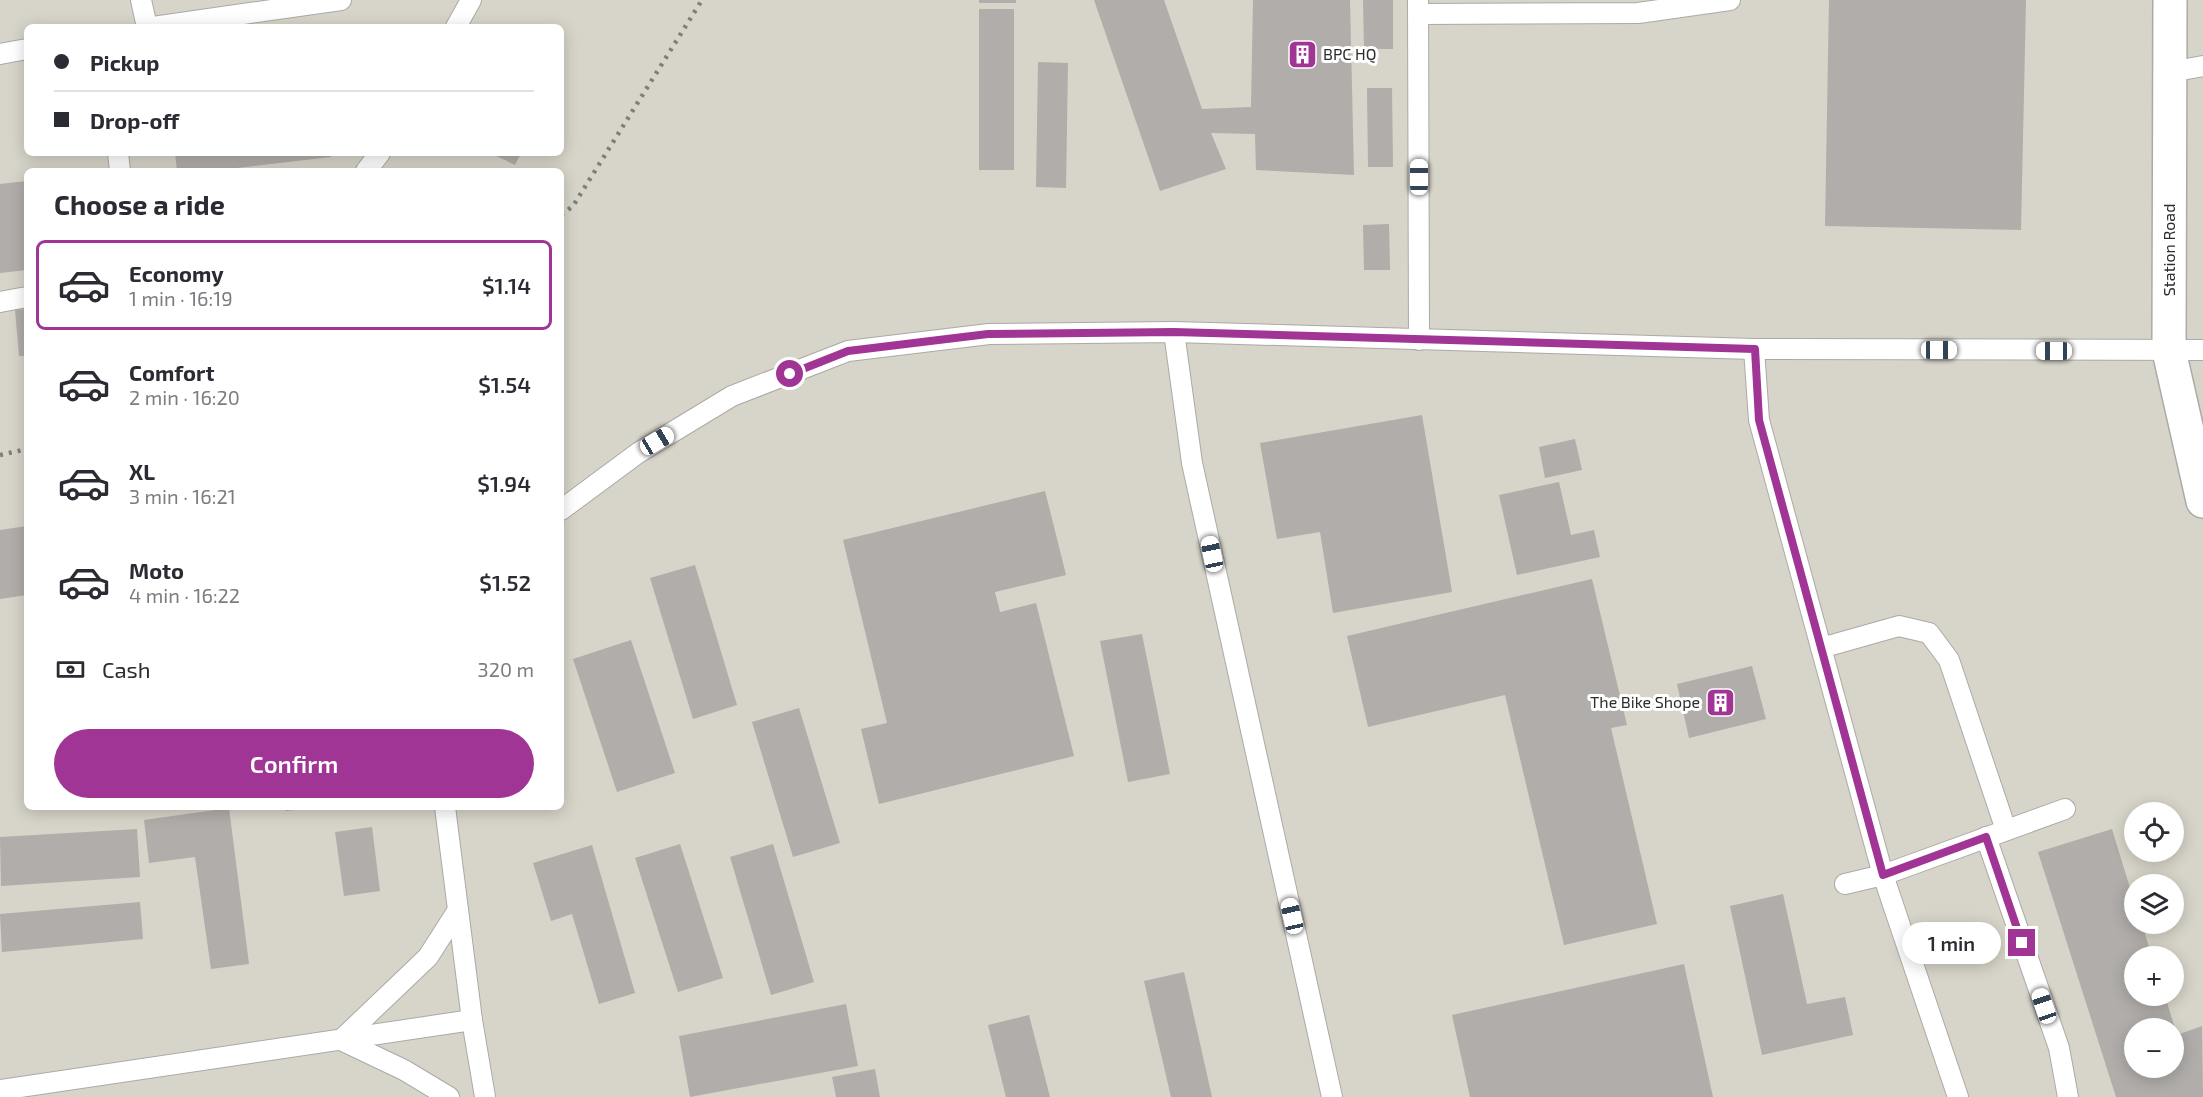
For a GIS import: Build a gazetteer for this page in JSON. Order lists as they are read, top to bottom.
{
  "streets": {
    "street": ["Station Road"]
  },
  "places": {
    "building": ["BPC HQ", "The Bike Shope"]
  },
  "page": {
    "banner": ["Pickup", "Drop-off"],
    "heading": "Choose a ride",
    "list": [
      {
        "name": "Economy",
        "note": "1 min · 16:19",
        "value": "$1.14"
      },
      {
        "name": "Comfort",
        "note": "2 min · 16:20",
        "value": "$1.54"
      },
      {
        "name": "XL",
        "note": "3 min · 16:21",
        "value": "$1.94"
      },
      {
        "name": "Moto",
        "note": "4 min · 16:22",
        "value": "$1.52"
      }
    ],
    "pay": ["Cash", "320 m"],
    "buttons": "Confirm",
    "map_buttons": ["+", "−"],
    "bubble": "1 min"
  }
}
